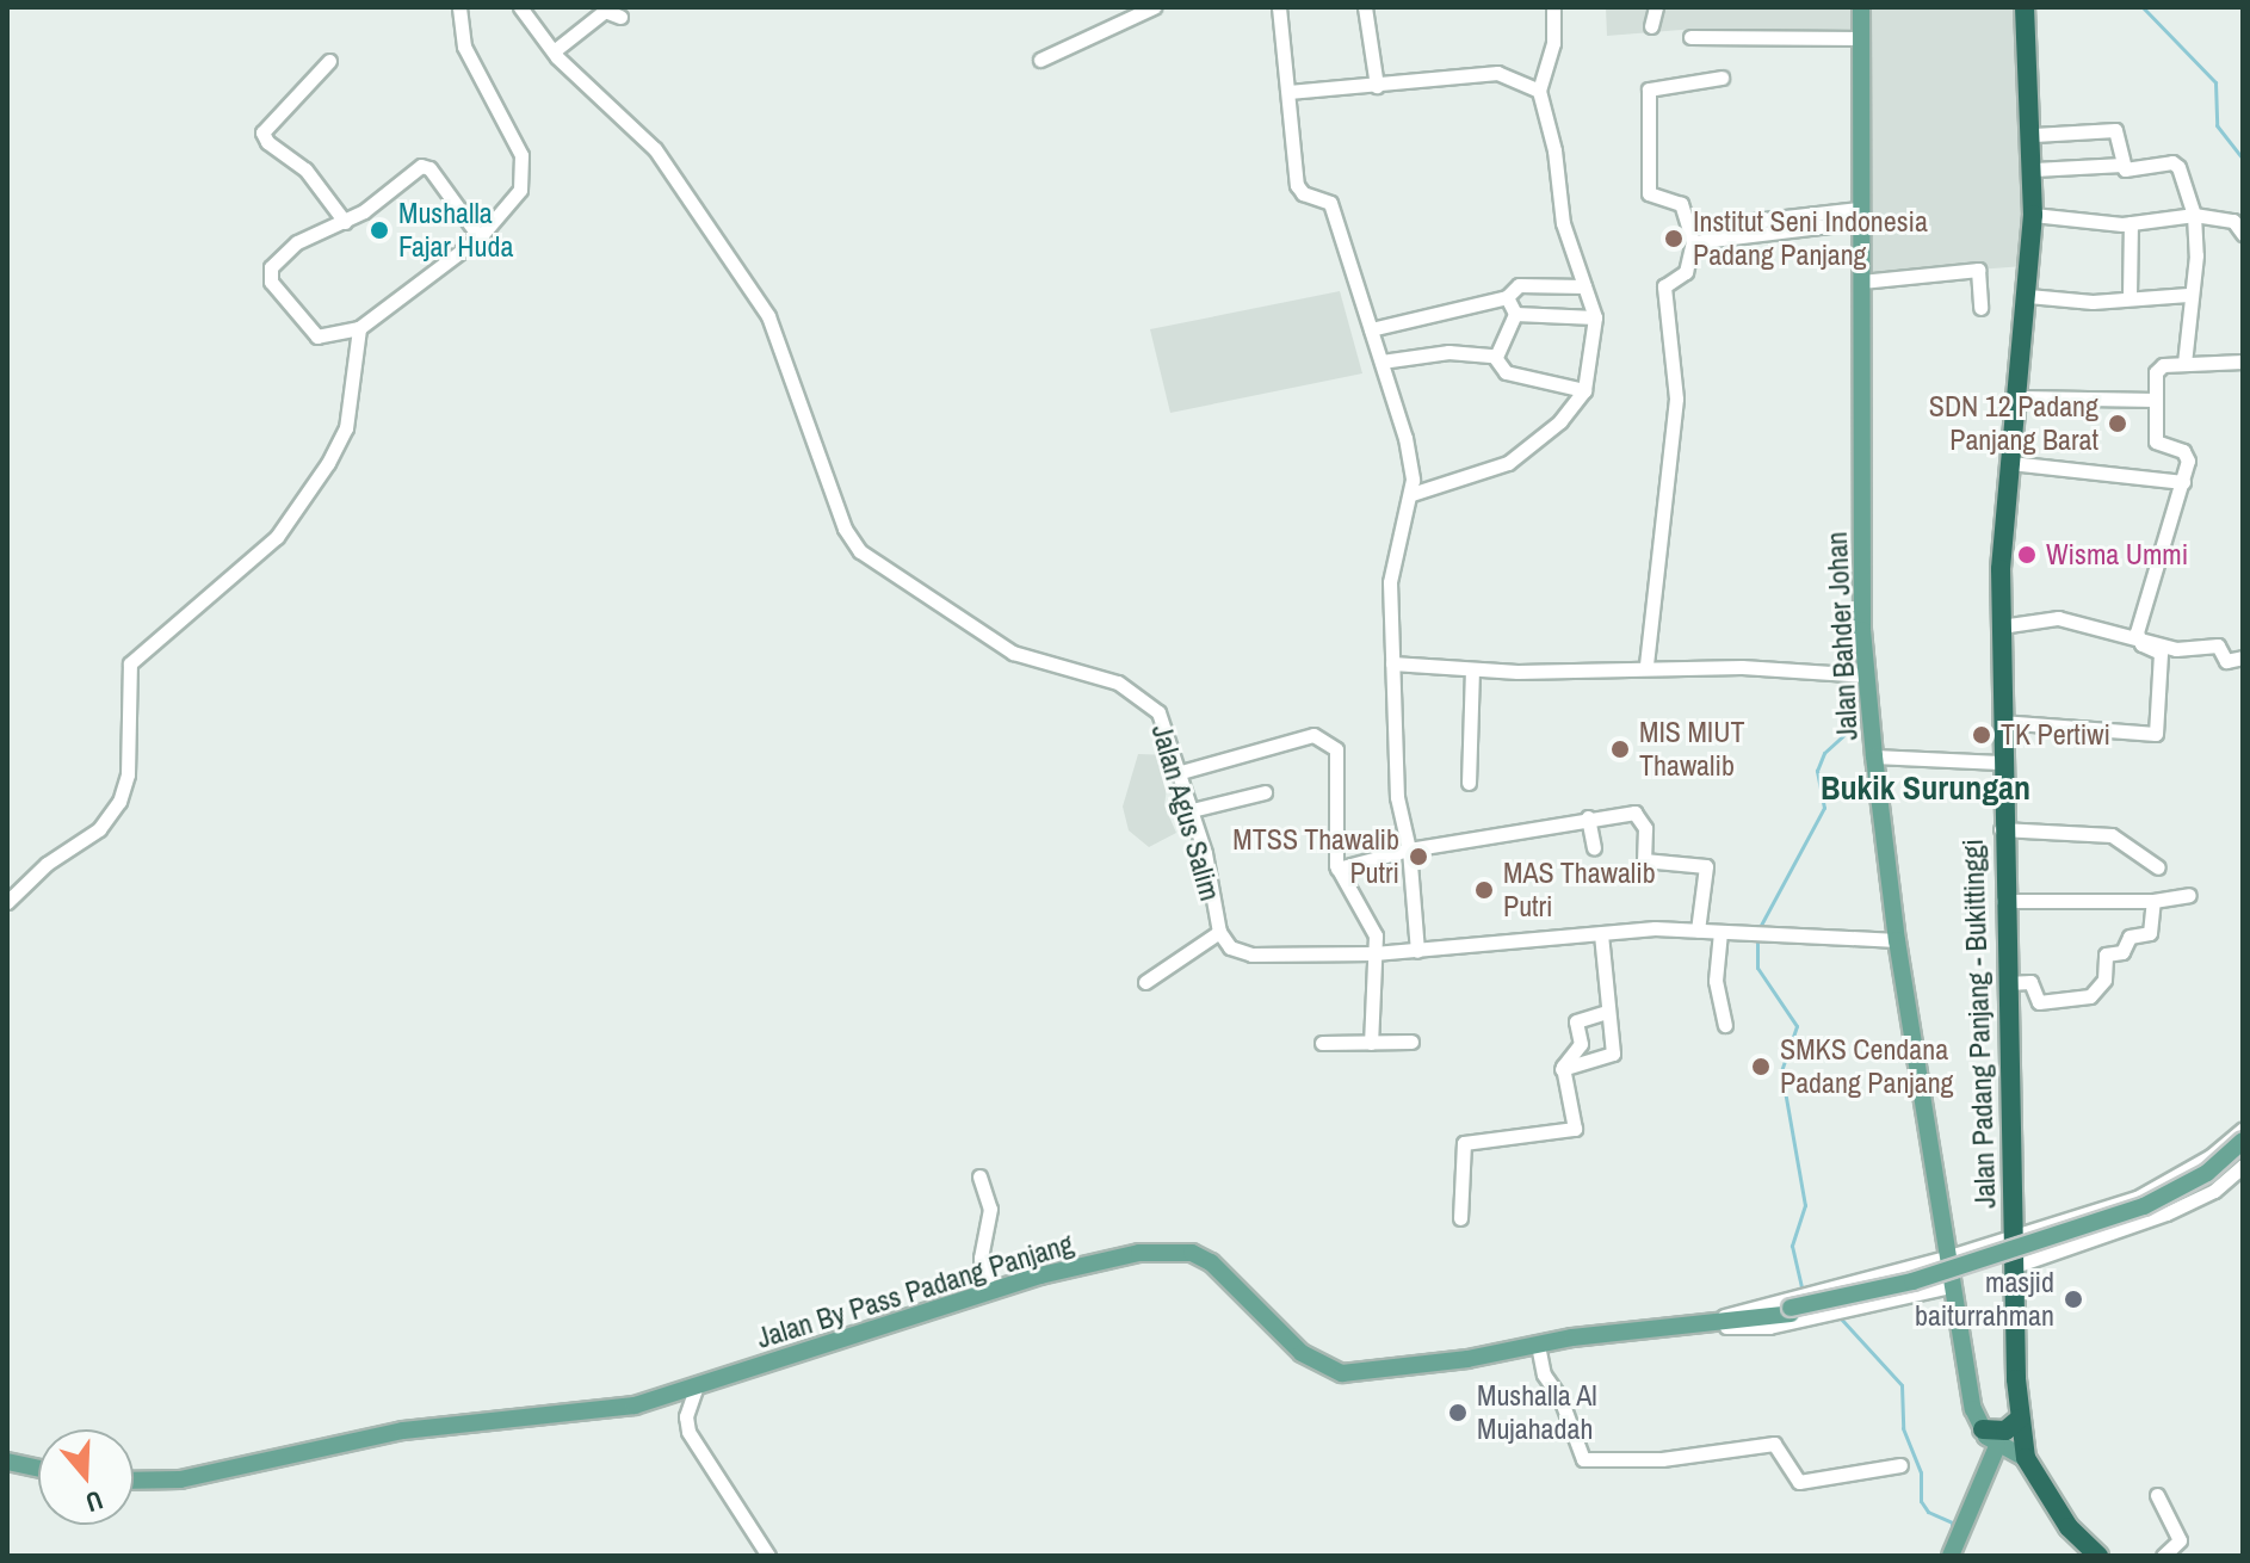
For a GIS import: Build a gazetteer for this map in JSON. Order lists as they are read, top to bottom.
{
  "streets": {
    "highway": ["Jalan Padang Panjang - Bukittinggi"],
    "main road": ["Jalan Bahder Johan", "Jalan By Pass Padang Panjang"],
    "street": ["Jalan Agus Salim"]
  },
  "crossings": [
    ["Jalan Bahder Johan", "Jalan Agus Salim"],
    ["Jalan Bahder Johan", "Jalan Padang Panjang - Bukittinggi"]
  ],
  "districts": ["Bukik Surungan"],
  "places": [
    "Mushalla Fajar Huda",
    "Institut Seni Indonesia Padang Panjang",
    "SDN 12 Padang Panjang Barat",
    "Wisma Ummi",
    "TK Pertiwi",
    "MIS MIUT Thawalib",
    "MTSS Thawalib Putri",
    "MAS Thawalib Putri",
    "SMKS Cendana Padang Panjang",
    "masjid baiturrahman",
    "Mushalla Al Mujahadah"
  ],
  "north": "bottom"
}
